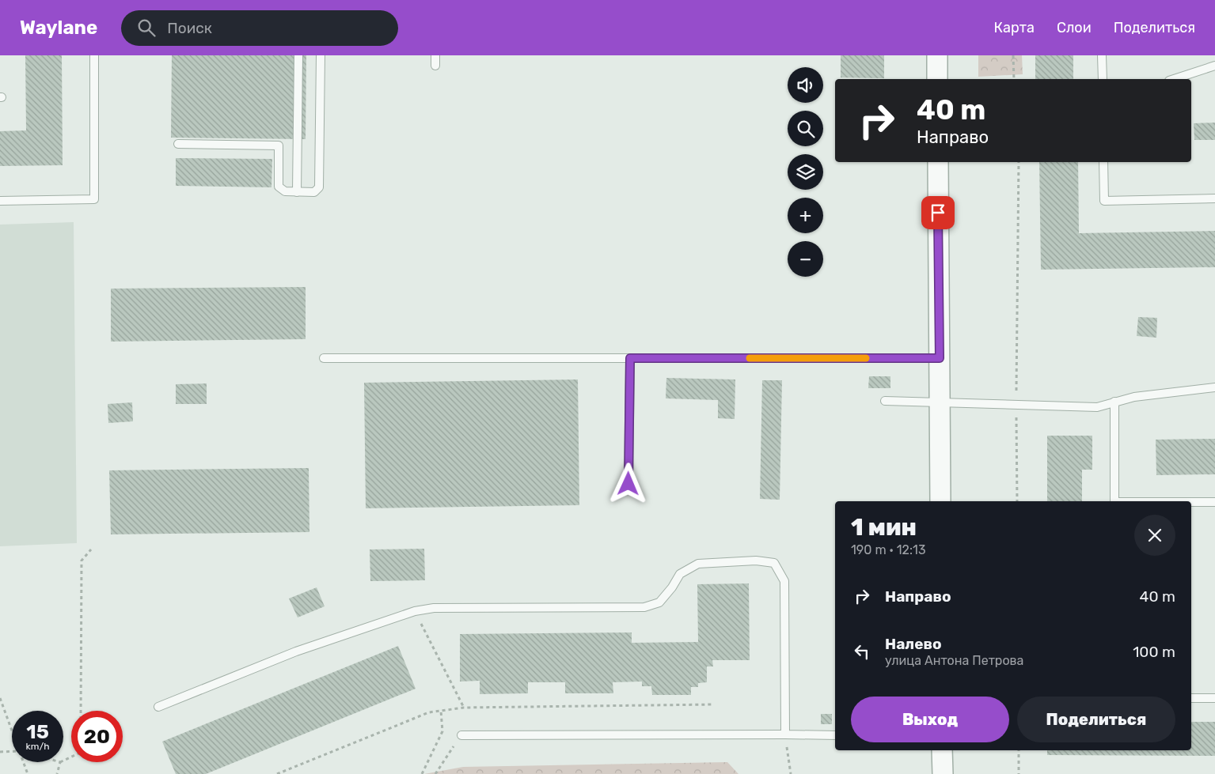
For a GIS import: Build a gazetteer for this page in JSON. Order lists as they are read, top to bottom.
{
  "page": {
    "header": "Waylane",
    "search": "Поиск",
    "nav": ["Карта", "Слои", "Поделиться"],
    "map_buttons": ["+", "−"],
    "turn": ["40 m", "Направо"],
    "heading": ["1 мин", "190 m · 12:13"],
    "list": [
      {
        "name": "Направо",
        "value": "40 m"
      },
      {
        "name": "Налево",
        "note": "улица Антона Петрова",
        "value": "100 m"
      }
    ],
    "buttons": ["Выход", "Поделиться"],
    "speed": "15 km/h",
    "limit": "20"
  }
}
